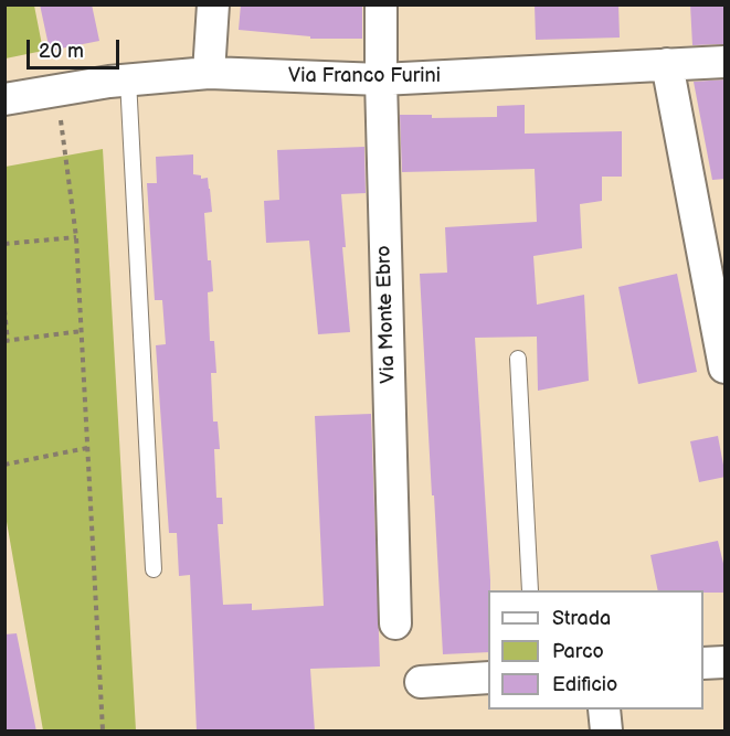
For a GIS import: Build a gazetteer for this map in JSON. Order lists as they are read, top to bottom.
{
  "streets": {
    "street": ["Via Franco Furini", "Via Monte Ebro"]
  },
  "crossings": [
    ["Via Franco Furini", "Via Monte Ebro"]
  ],
  "legend": ["Strada", "Parco", "Edificio"],
  "scale_bar": "20 m"
}
